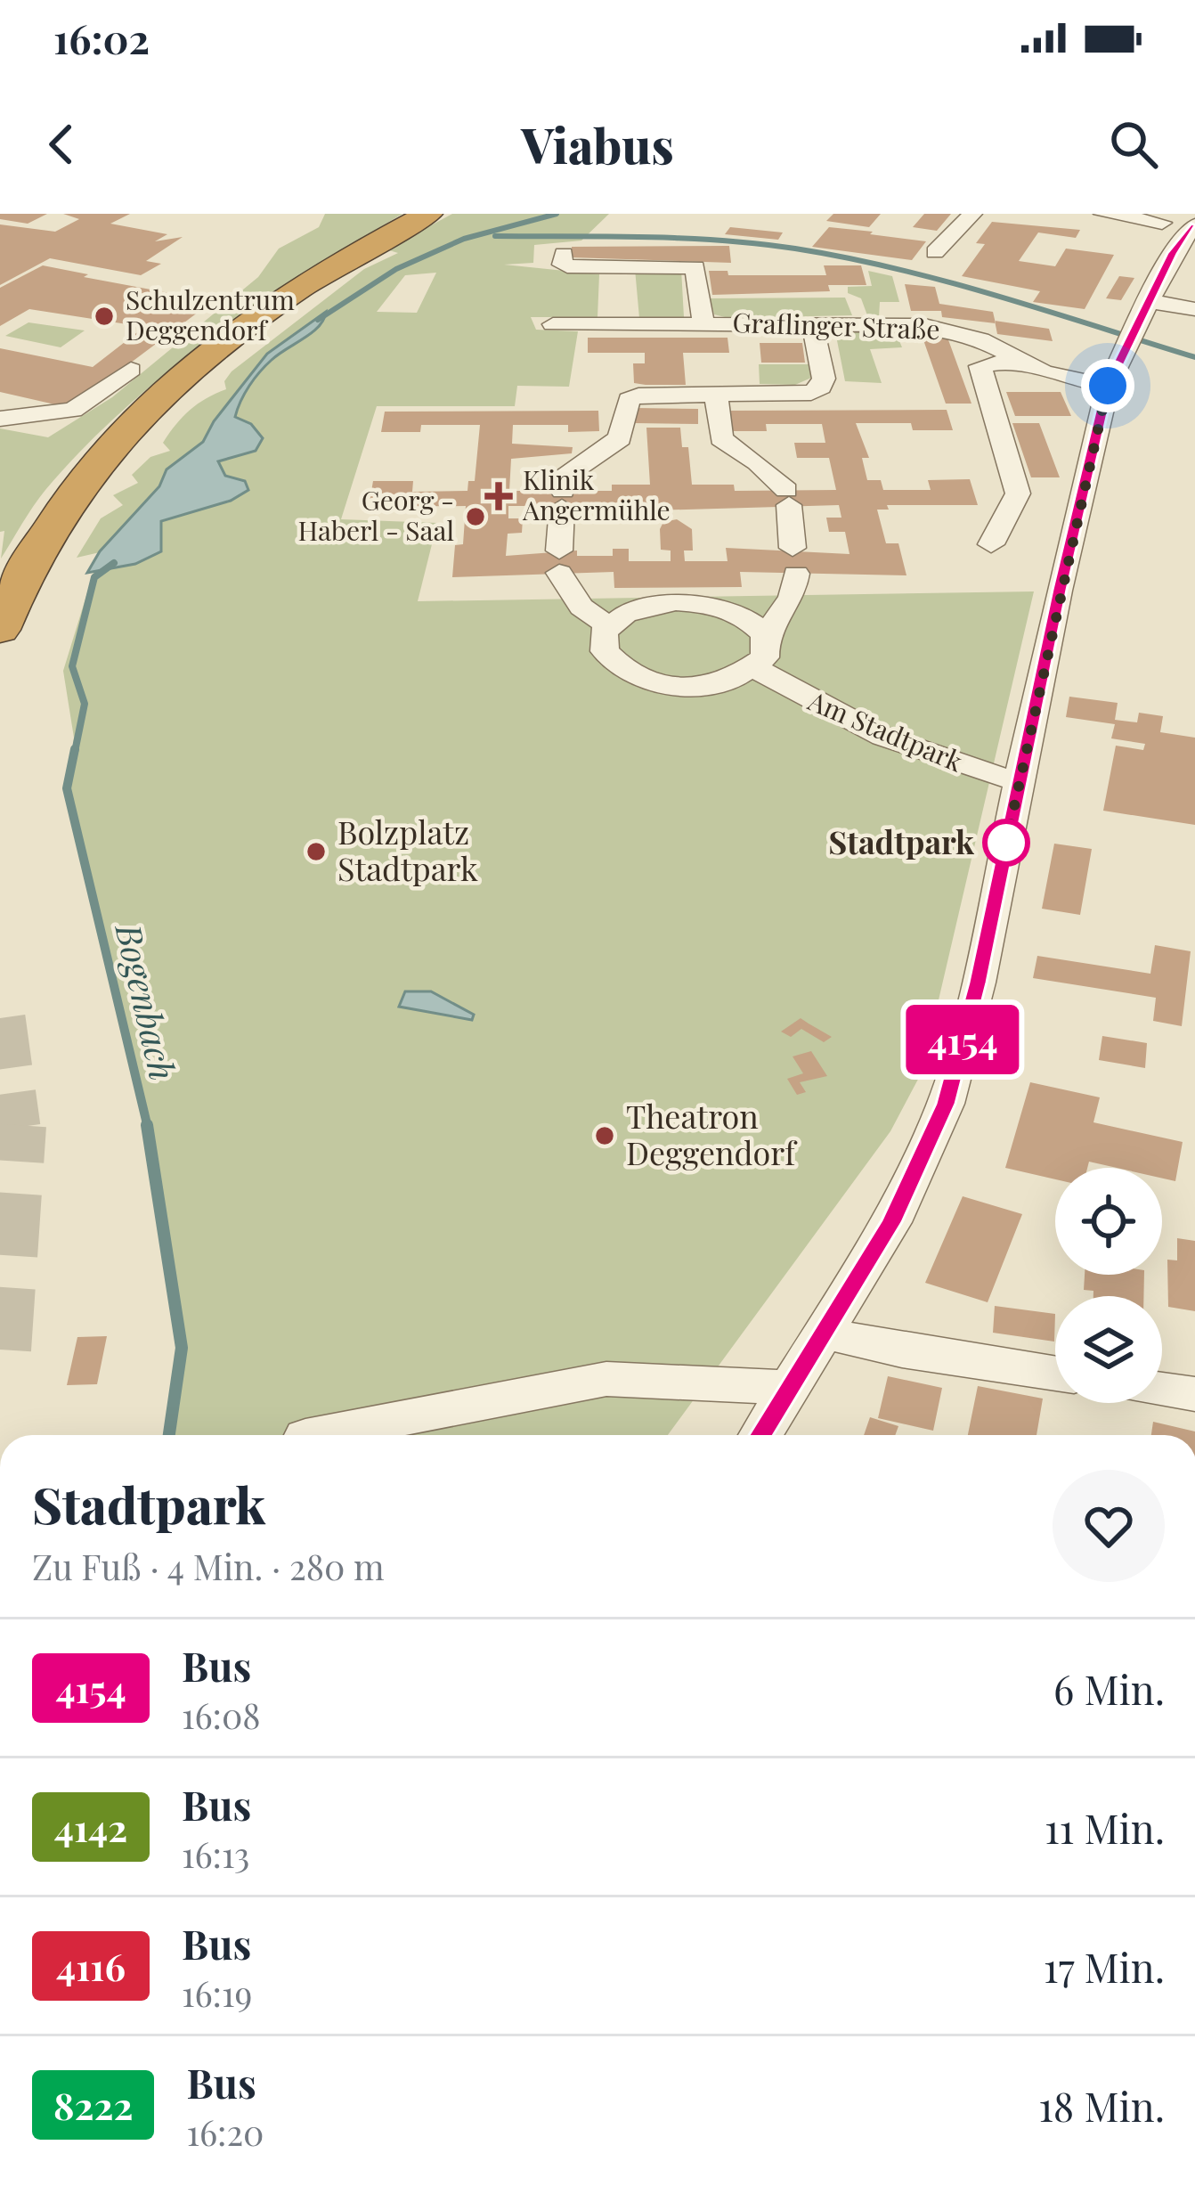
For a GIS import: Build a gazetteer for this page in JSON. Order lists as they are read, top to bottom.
{
  "streets": {
    "street": ["Graflinger Straße", "Am Stadtpark"]
  },
  "water": ["Bogenbach"],
  "places": {
    "other": [
      "Schulzentrum Deggendorf",
      "Georg - Haberl - Saal",
      "Stadtpark",
      "Bolzplatz Stadtpark",
      "Theatron Deggendorf"
    ],
    "health": ["Klinik Angermühle"]
  },
  "lines": ["bus line 4154"],
  "page": {
    "status": "16:02",
    "header": "Viabus",
    "on_map": "4154",
    "heading": ["Stadtpark", "Zu Fuß · 4 Min. · 280 m"],
    "list": [
      {
        "mark": "4154",
        "name": "Bus",
        "note": "16:08",
        "value": "6 Min."
      },
      {
        "mark": "4142",
        "name": "Bus",
        "note": "16:13",
        "value": "11 Min."
      },
      {
        "mark": "4116",
        "name": "Bus",
        "note": "16:19",
        "value": "17 Min."
      },
      {
        "mark": "8222",
        "name": "Bus",
        "note": "16:20",
        "value": "18 Min."
      }
    ]
  }
}
